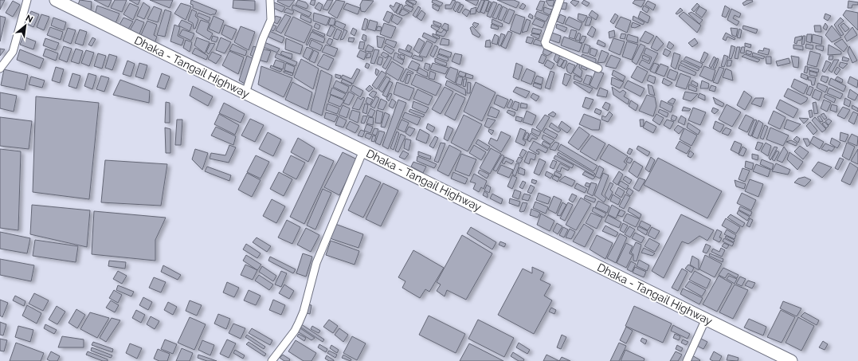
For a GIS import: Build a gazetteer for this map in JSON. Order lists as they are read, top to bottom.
{
  "streets": {
    "highway": ["Dhaka - Tangail Highway"]
  },
  "north": "top right"
}
